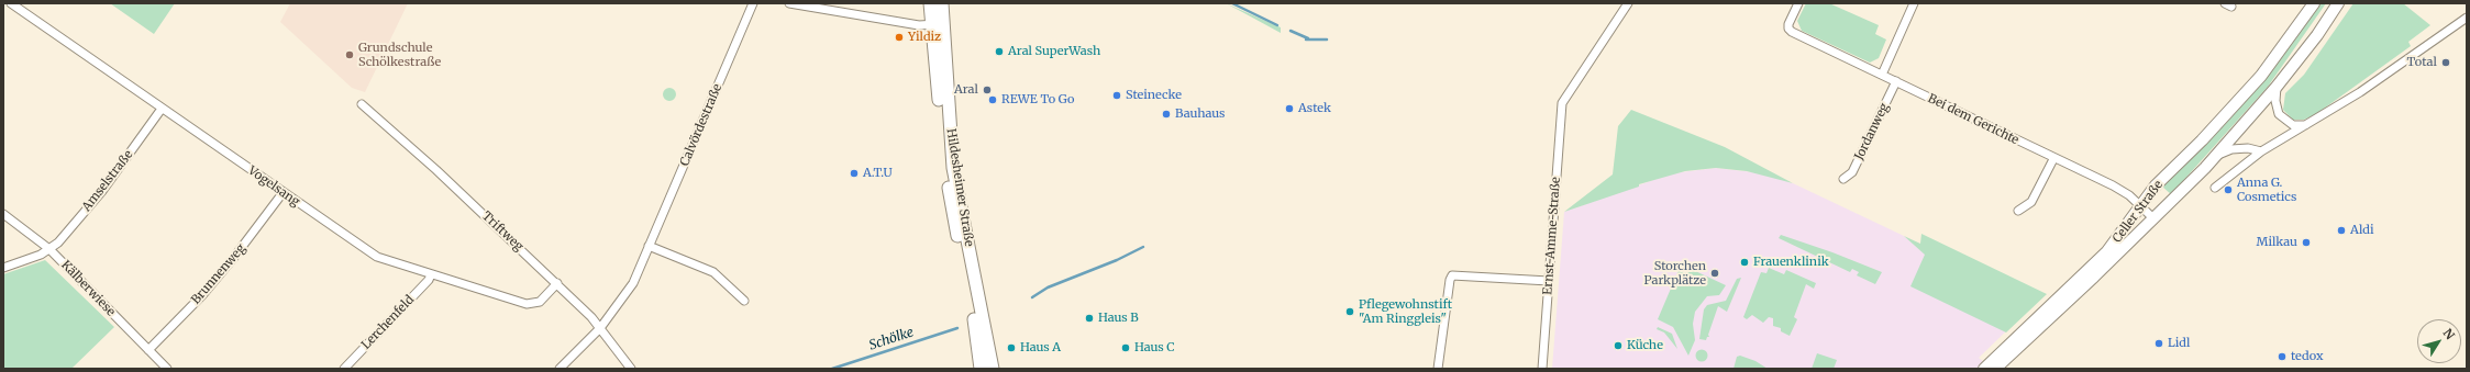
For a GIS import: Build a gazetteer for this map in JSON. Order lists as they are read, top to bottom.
{
  "streets": {
    "main road": ["Hildesheimer Straße", "Celler Straße"],
    "street": [
      "Bei dem Gerichte",
      "Calvördestraße",
      "Jordanweg",
      "Amselstraße",
      "Vogelsang",
      "Triftweg",
      "Ernst-Amme-Straße",
      "Brunnenweg",
      "Kälberwiese",
      "Lerchenfeld"
    ]
  },
  "crossings": [
    ["Bei dem Gerichte", "Jordanweg"],
    ["Bei dem Gerichte", "Celler Straße"],
    ["Calvördestraße", "Triftweg"],
    ["Amselstraße", "Vogelsang"],
    ["Amselstraße", "Kälberwiese"],
    ["Vogelsang", "Triftweg"],
    ["Vogelsang", "Brunnenweg"],
    ["Vogelsang", "Lerchenfeld"],
    ["Brunnenweg", "Kälberwiese"]
  ],
  "water": ["Schölke"],
  "places": [
    "Yildiz",
    "Aral SuperWash",
    "Grundschule Schölkestraße",
    "Total",
    "Aral",
    "Steinecke",
    "REWE To Go",
    "Astek",
    "Bauhaus",
    "A.T.U",
    "Anna G. Cosmetics",
    "Aldi",
    "Milkau",
    "Frauenklinik",
    "Storchen Parkplätze",
    "Pflegewohnstift \"Am Ringgleis\"",
    "Haus B",
    "Lidl",
    "Küche",
    "Haus A",
    "Haus C",
    "tedox"
  ],
  "north": "top right"
}
